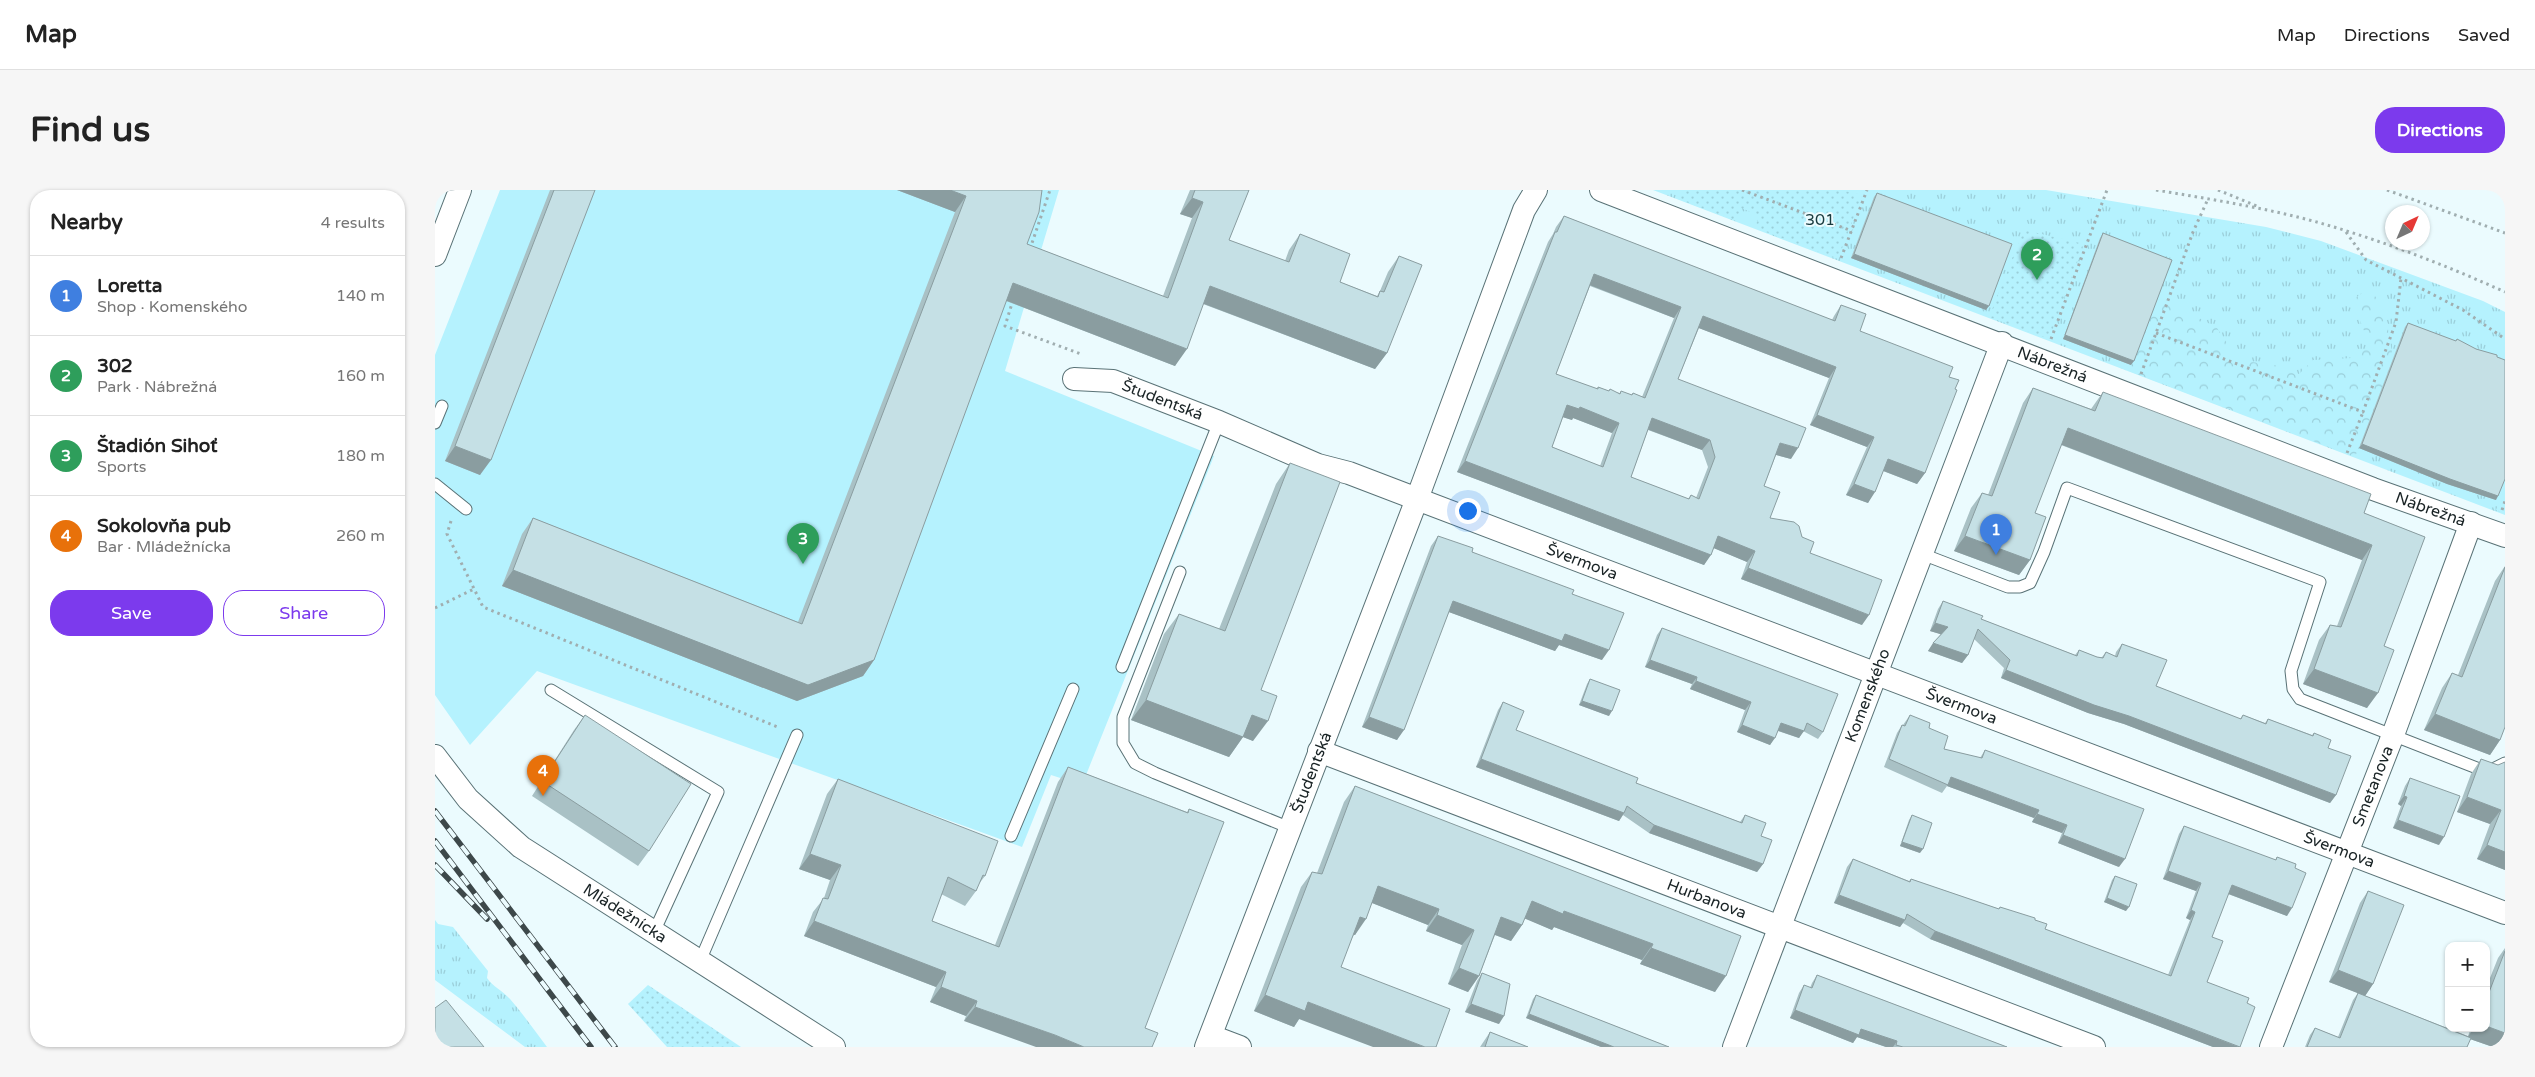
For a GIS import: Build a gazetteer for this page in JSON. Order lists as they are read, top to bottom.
{
  "streets": {
    "street": [
      "Nábrežná",
      "Študentská",
      "Švermova",
      "Komenského",
      "Smetanova",
      "Hurbanova",
      "Mládežnícka"
    ]
  },
  "crossings": [
    ["Nábrežná", "Komenského"],
    ["Nábrežná", "Smetanova"],
    ["Študentská", "Švermova"],
    ["Študentská", "Hurbanova"],
    ["Švermova", "Komenského"],
    ["Švermova", "Smetanova"],
    ["Komenského", "Hurbanova"]
  ],
  "parks": ["301"],
  "north": "top right",
  "page": {
    "header": "Map",
    "nav": ["Map", "Directions", "Saved"],
    "buttons": [
      "Directions",
      ["Save", "Share"]
    ],
    "title": "Find us",
    "heading": ["Nearby", "4 results"],
    "pins": [
      "2",
      "1",
      "3",
      "4"
    ],
    "list": [
      {
        "mark": "1",
        "name": "Loretta",
        "note": "Shop · Komenského",
        "value": "140 m"
      },
      {
        "mark": "2",
        "name": "302",
        "note": "Park · Nábrežná",
        "value": "160 m"
      },
      {
        "mark": "3",
        "name": "Štadión Sihoť",
        "note": "Sports",
        "value": "180 m"
      },
      {
        "mark": "4",
        "name": "Sokolovňa pub",
        "note": "Bar · Mládežnícka",
        "value": "260 m"
      }
    ],
    "map_buttons": ["+", "−"]
  }
}
